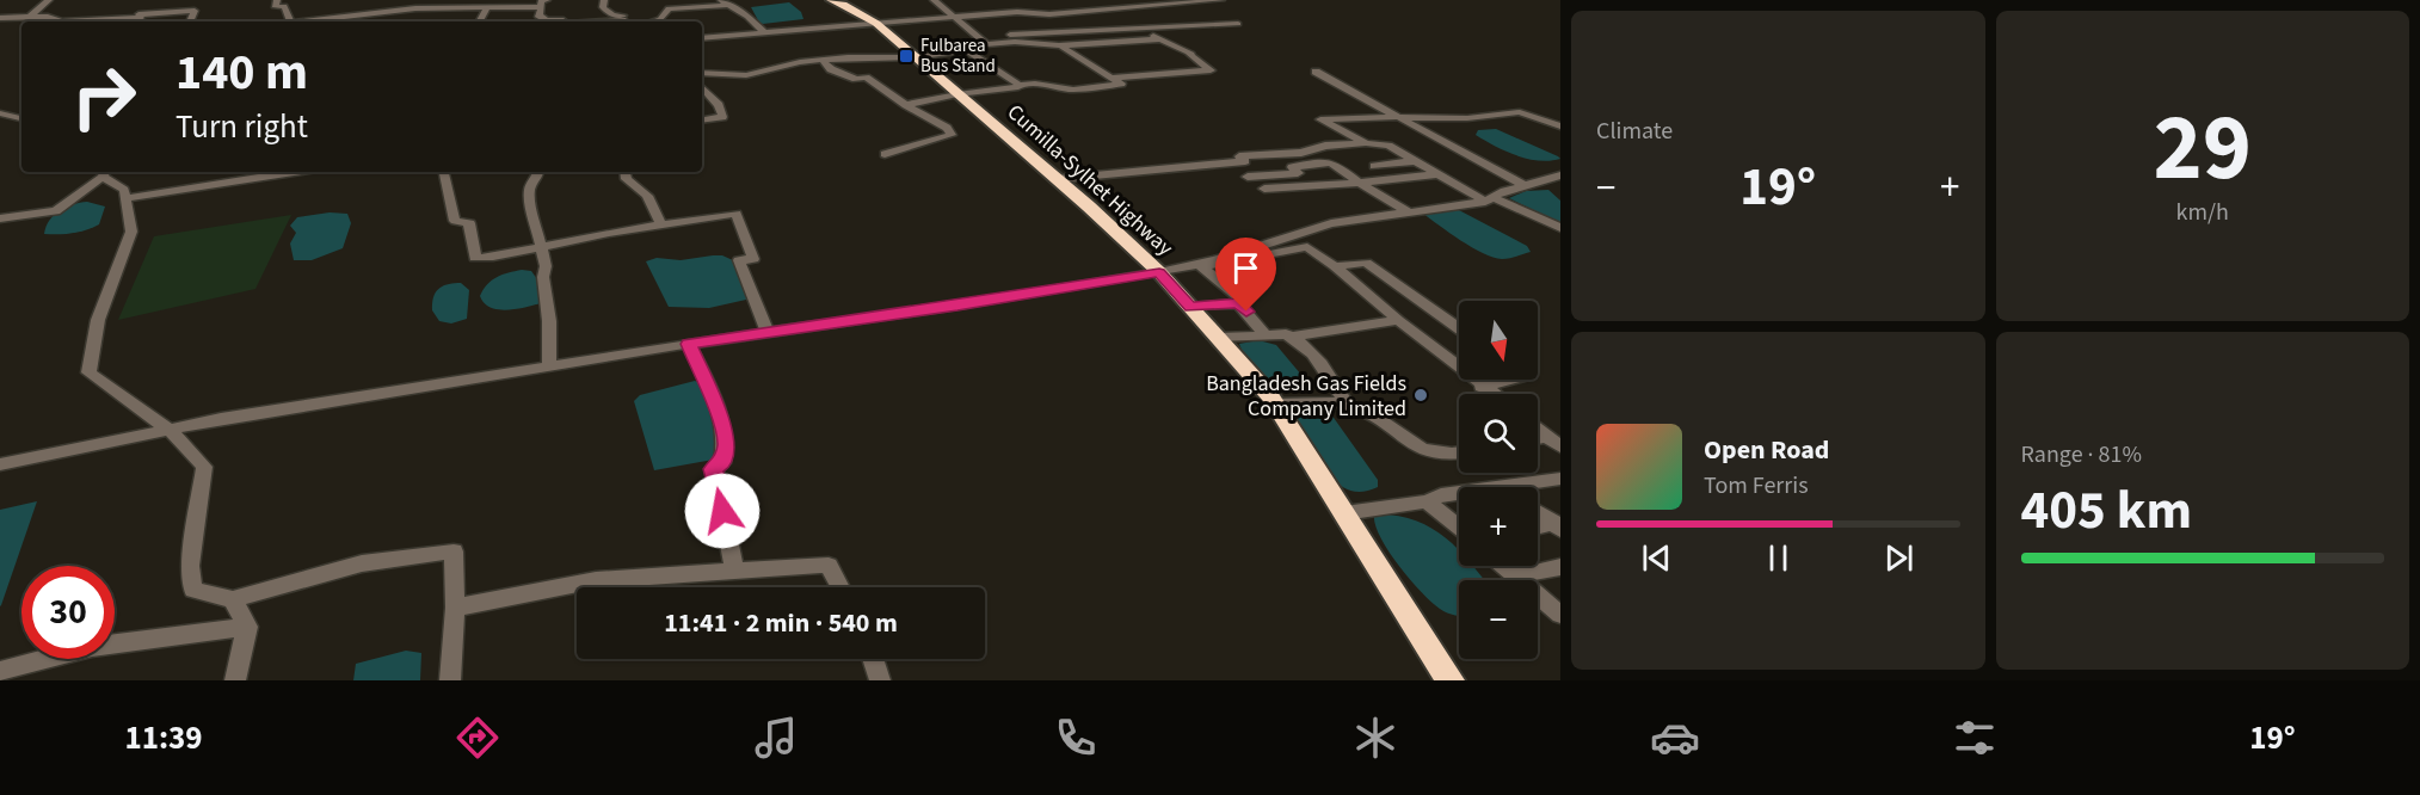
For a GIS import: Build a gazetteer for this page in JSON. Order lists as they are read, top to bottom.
{
  "streets": {
    "highway": ["Cumilla-Sylhet Highway"]
  },
  "places": {
    "transit": ["Fulbarea Bus Stand"],
    "other": ["Bangladesh Gas Fields Company Limited"]
  },
  "north": "bottom",
  "page": {
    "tile": [
      "Climate",
      ["29", "km/h"],
      ["Range · 81%", "405 km"]
    ],
    "turn": ["140 m", "Turn right"],
    "heat": ["−", "19°", "+"],
    "map_buttons": ["+", "−"],
    "song": ["Open Road", "Tom Ferris"],
    "limit": "30",
    "trip": "11:41 · 2 min · 540 m",
    "tabs": ["11:39", "19°"]
  }
}
